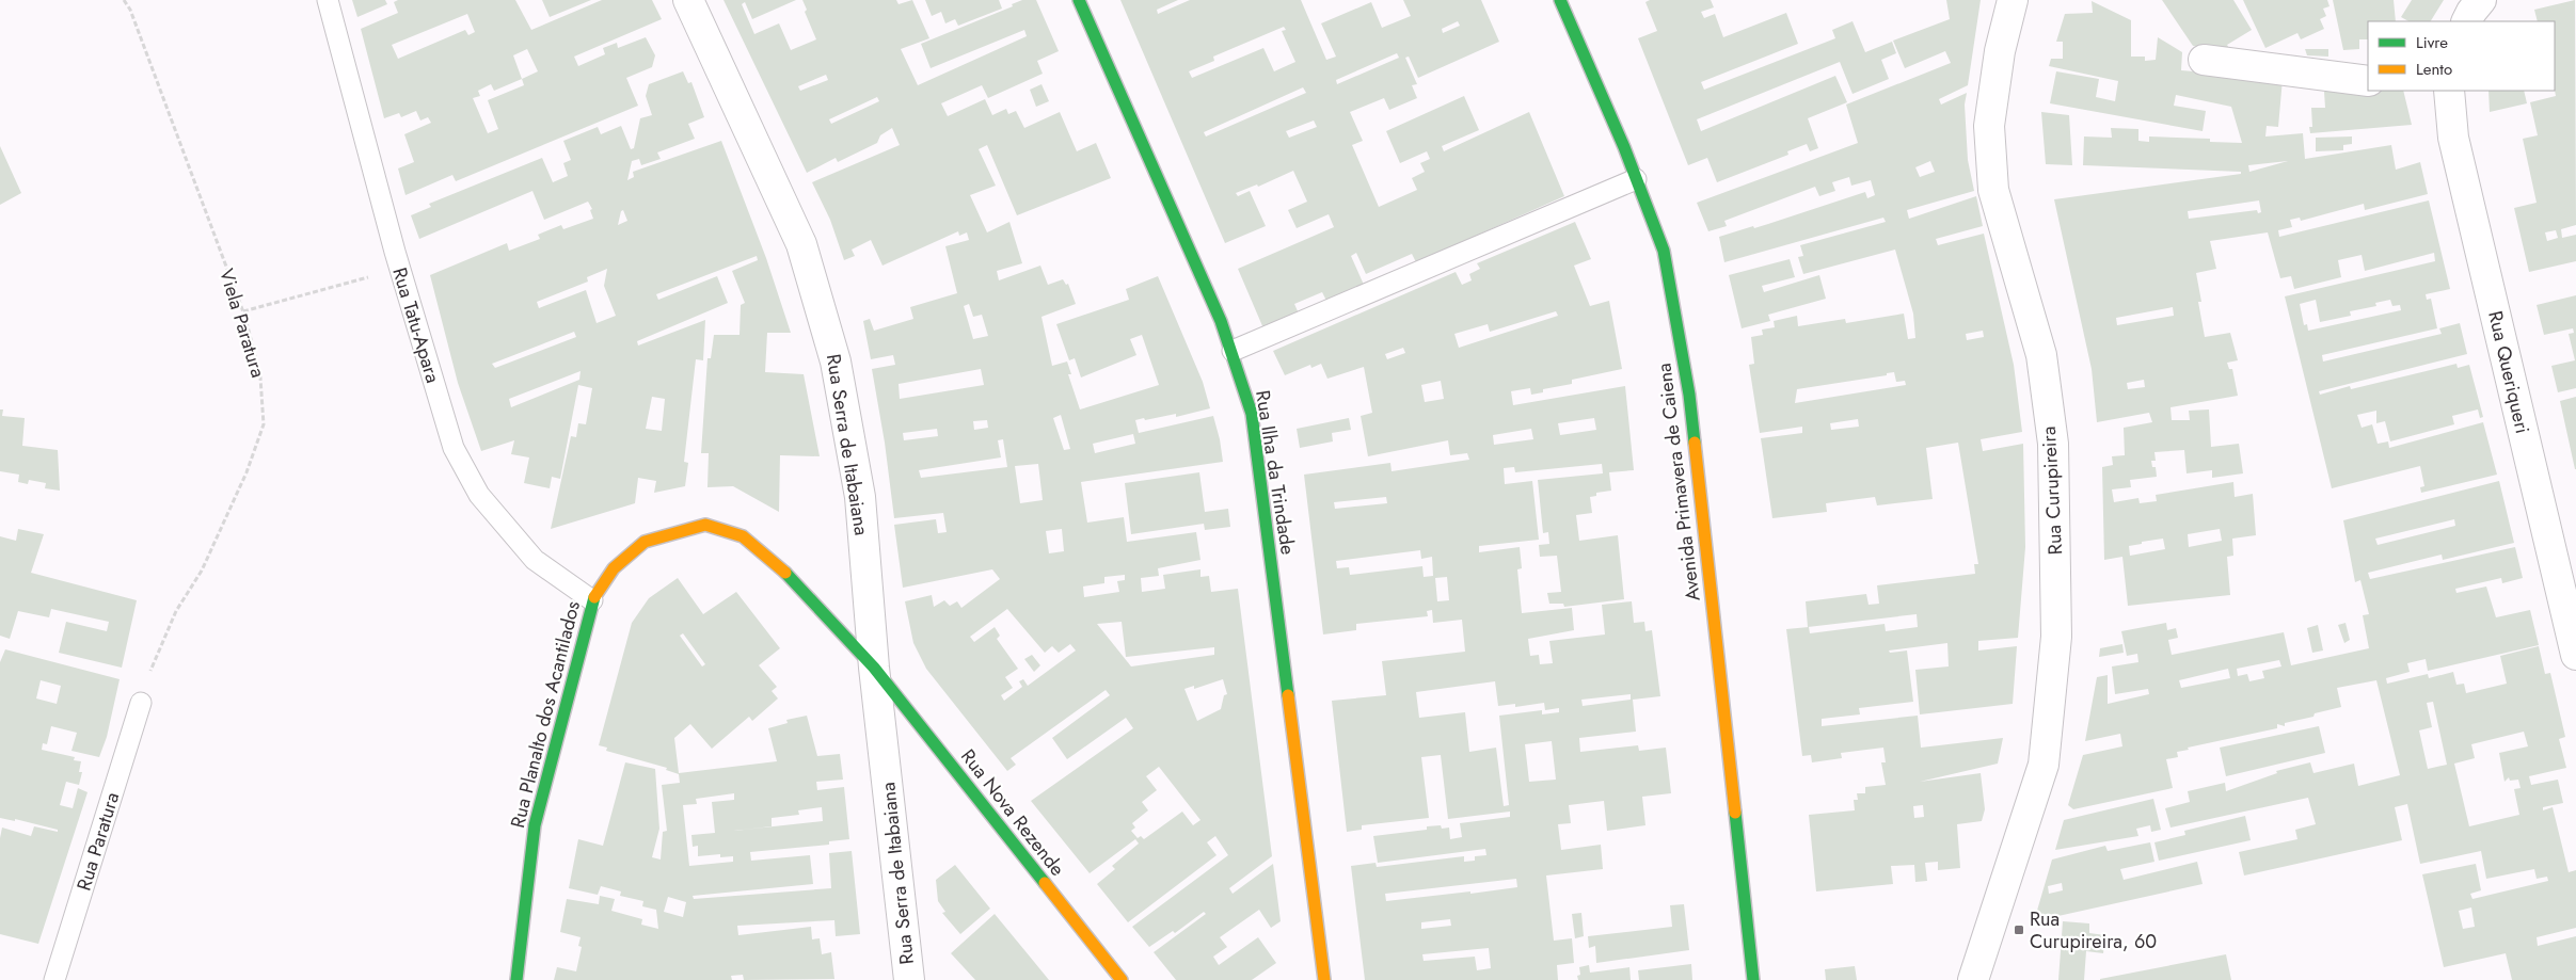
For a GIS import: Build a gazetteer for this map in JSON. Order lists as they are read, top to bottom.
{
  "streets": {
    "street": [
      "Rua Queriqueri",
      "Rua Serra de Itabaiana",
      "Rua Ilha da Trindade",
      "Avenida Primavera de Caiena",
      "Rua Curupireira",
      "Rua Planalto dos Acantilados",
      "Rua Nova Rezende"
    ],
    "lane": ["Rua Tatu-Apara", "Rua Paratura"],
    "path": ["Viela Paratura"]
  },
  "crossings": [
    ["Viela Paratura", "Rua Paratura"],
    ["Rua Tatu-Apara", "Rua Planalto dos Acantilados"],
    ["Rua Serra de Itabaiana", "Rua Planalto dos Acantilados"],
    ["Rua Serra de Itabaiana", "Rua Nova Rezende"],
    ["Rua Planalto dos Acantilados", "Rua Nova Rezende"]
  ],
  "places": {
    "transit": ["Rua Curupireira, 60"]
  },
  "legend": ["Livre", "Lento"]
}
